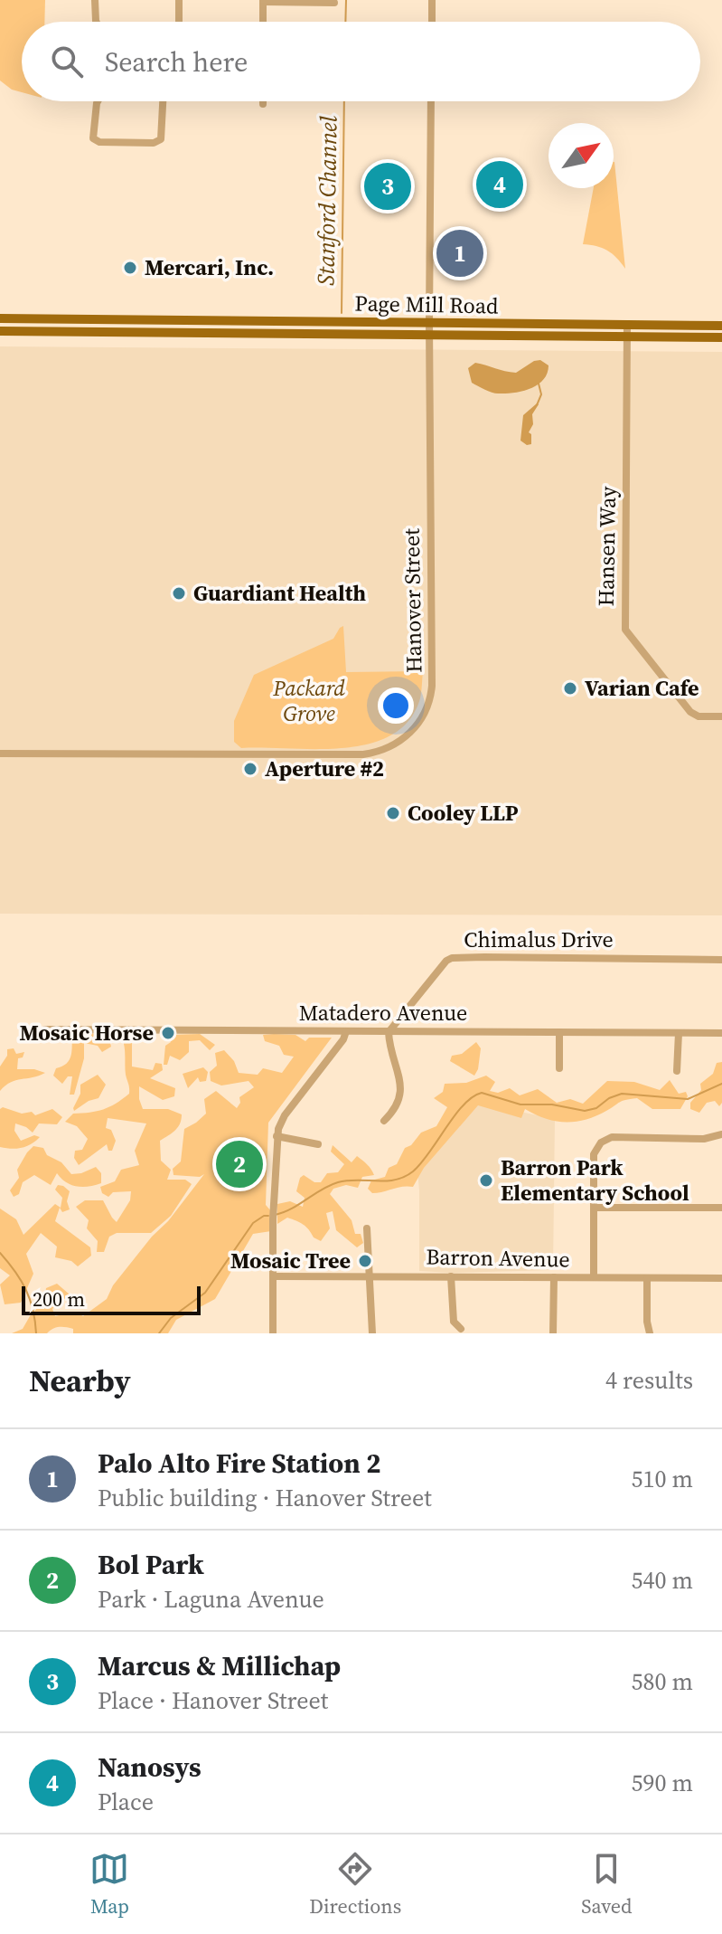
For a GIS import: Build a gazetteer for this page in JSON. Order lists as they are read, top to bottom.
{
  "streets": {
    "main road": ["Page Mill Road"],
    "street": [
      "Hansen Way",
      "Hanover Street",
      "Chimalus Drive",
      "Matadero Avenue",
      "Barron Avenue"
    ]
  },
  "crossings": [
    ["Page Mill Road", "Hansen Way"],
    ["Page Mill Road", "Hanover Street"],
    ["Chimalus Drive", "Matadero Avenue"]
  ],
  "water": ["Stanford Channel"],
  "parks": ["Packard Grove"],
  "places": [
    "Mercari, Inc.",
    "Guardiant Health",
    "Varian Cafe",
    "Aperture #2",
    "Cooley LLP",
    "Mosaic Horse",
    "Barron Park Elementary School",
    "Mosaic Tree"
  ],
  "scale_bar": "200 m",
  "north": "top right",
  "page": {
    "search": "Search here",
    "pins": [
      "4",
      "3",
      "1",
      "2"
    ],
    "scale": "200 m",
    "heading": ["Nearby", "4 results"],
    "list": [
      {
        "mark": "1",
        "name": "Palo Alto Fire Station 2",
        "note": "Public building · Hanover Street",
        "value": "510 m"
      },
      {
        "mark": "2",
        "name": "Bol Park",
        "note": "Park · Laguna Avenue",
        "value": "540 m"
      },
      {
        "mark": "3",
        "name": "Marcus & Millichap",
        "note": "Place · Hanover Street",
        "value": "580 m"
      },
      {
        "mark": "4",
        "name": "Nanosys",
        "note": "Place",
        "value": "590 m"
      }
    ],
    "nav": ["Map", "Directions", "Saved"]
  }
}
